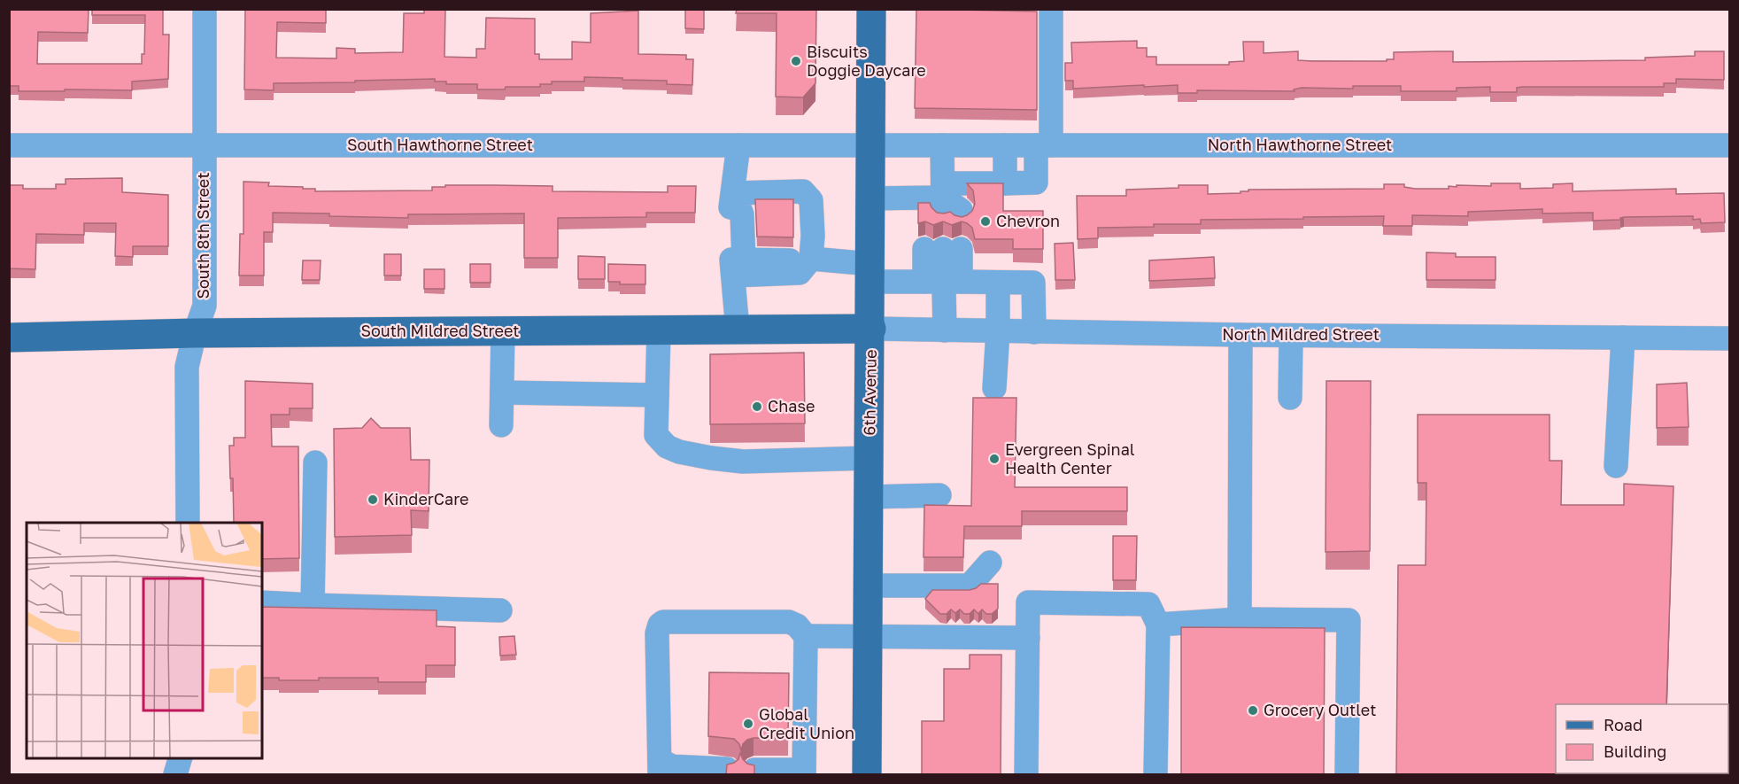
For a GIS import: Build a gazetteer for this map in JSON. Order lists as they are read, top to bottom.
{
  "streets": {
    "main road": ["South Mildred Street", "6th Avenue"],
    "street": [
      "South Hawthorne Street",
      "North Hawthorne Street",
      "South 8th Street",
      "North Mildred Street"
    ]
  },
  "crossings": [
    ["South Hawthorne Street", "North Hawthorne Street"],
    ["South Hawthorne Street", "South 8th Street"],
    ["South Hawthorne Street", "6th Avenue"],
    ["North Hawthorne Street", "6th Avenue"],
    ["South 8th Street", "South Mildred Street"],
    ["South Mildred Street", "North Mildred Street"],
    ["South Mildred Street", "6th Avenue"],
    ["North Mildred Street", "6th Avenue"]
  ],
  "places": [
    "Biscuits Doggie Daycare",
    "Chevron",
    "Chase",
    "Evergreen Spinal Health Center",
    "KinderCare",
    "Grocery Outlet",
    "Global Credit Union"
  ],
  "legend": ["Road", "Building"]
}
